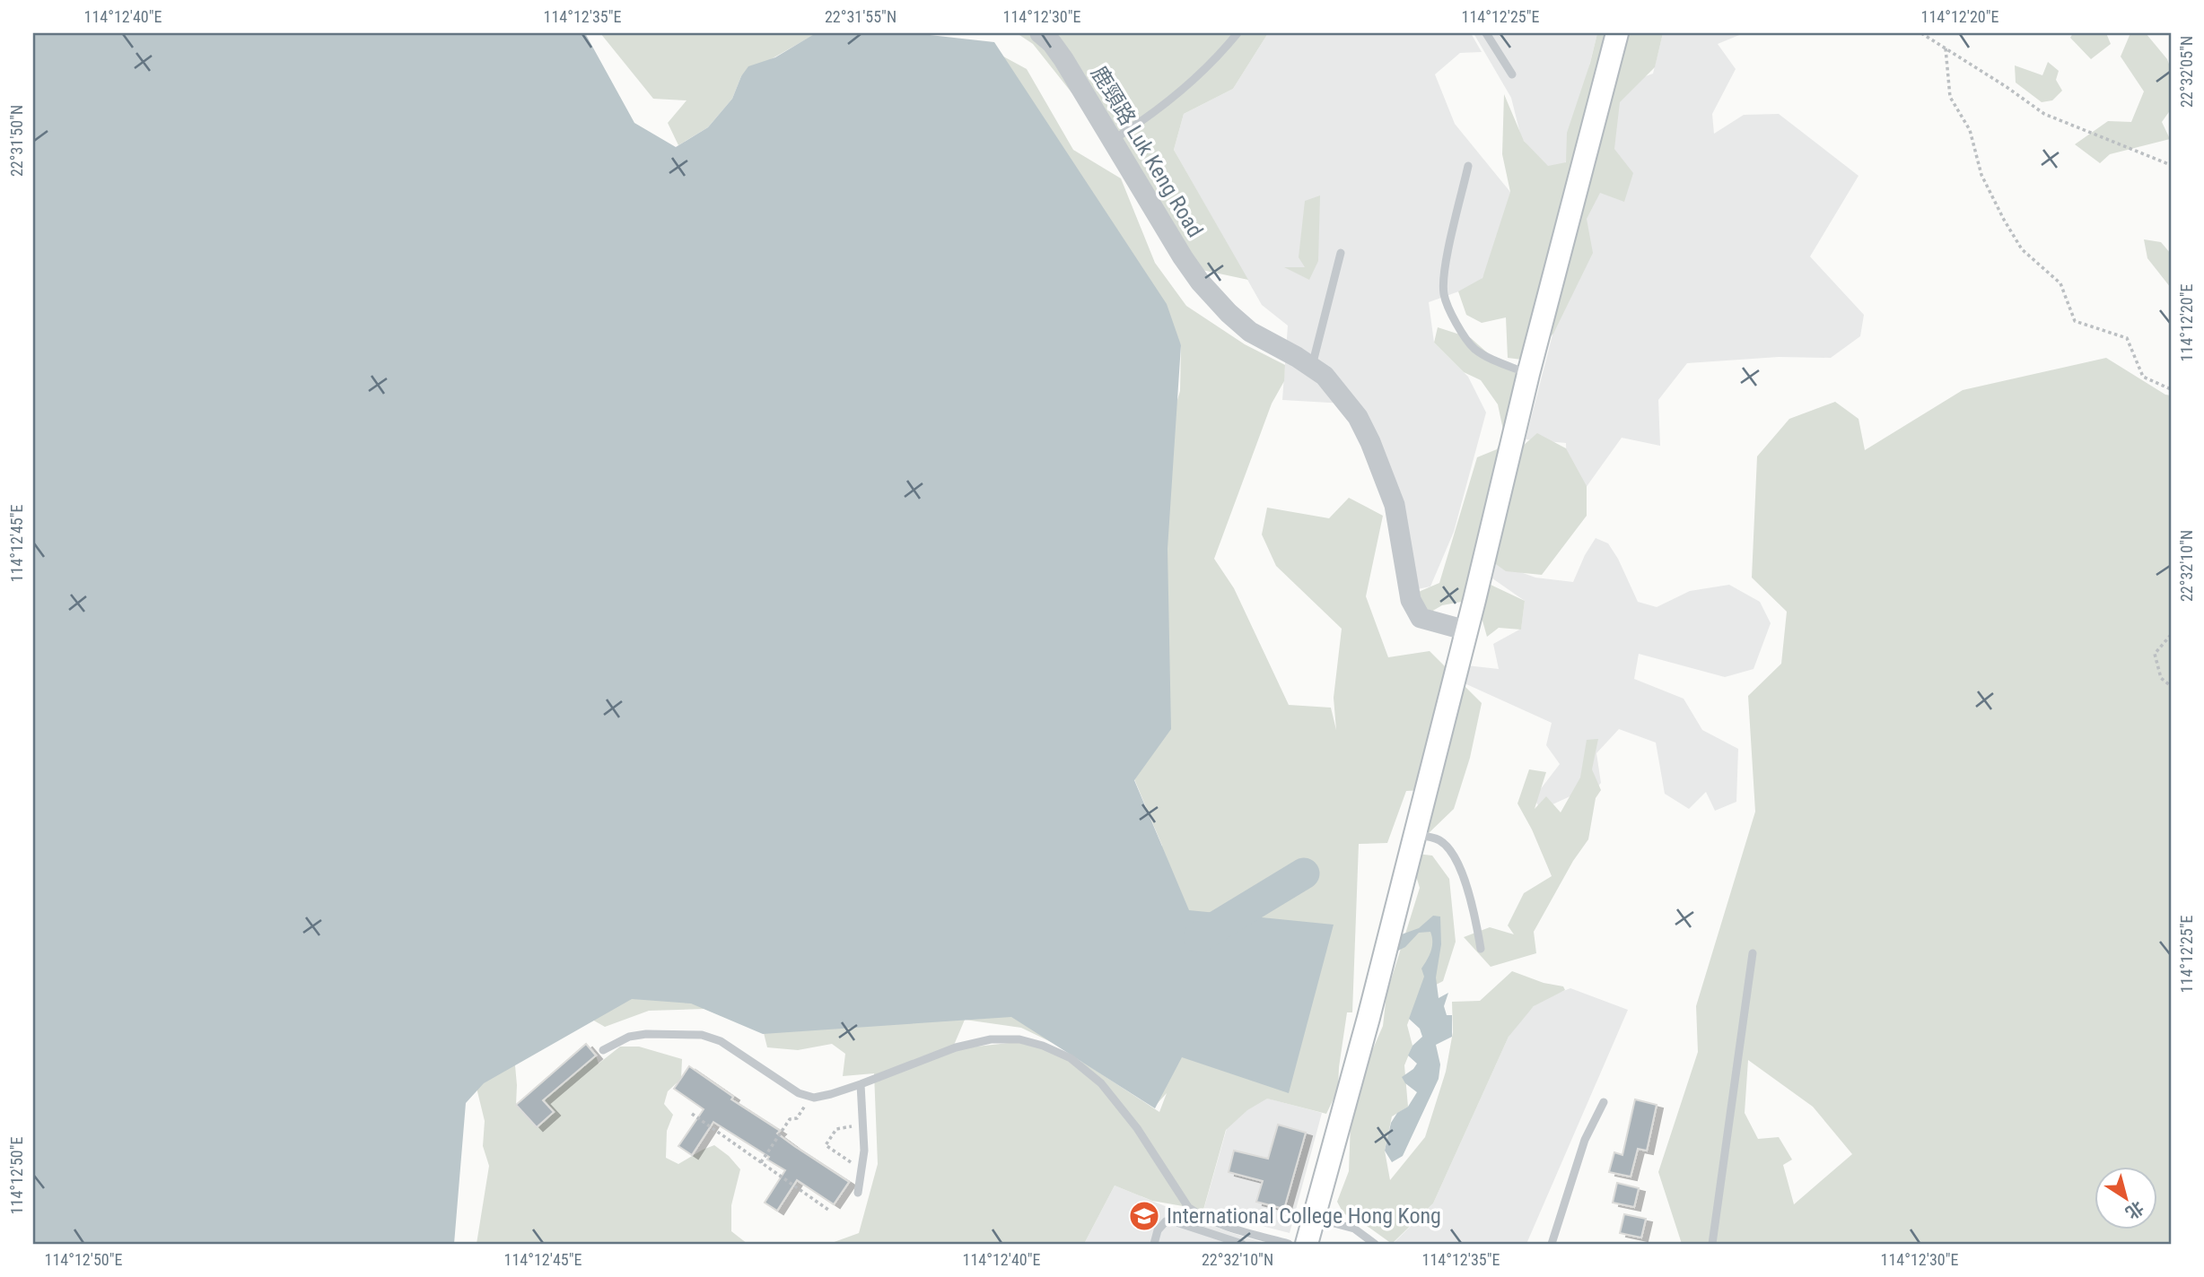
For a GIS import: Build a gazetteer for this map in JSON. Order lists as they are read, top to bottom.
{
  "streets": {
    "street": ["鹿頸路 Luk Keng Road"]
  },
  "places": {
    "school or university": ["International College Hong Kong"]
  },
  "north": "bottom right",
  "coordinates": [
    "114°12'40\"E",
    "114°12'35\"E",
    "22°31'55\"N",
    "114°12'30\"E",
    "114°12'25\"E",
    "114°12'20\"E",
    "22°32'05\"N",
    "22°31'50\"N",
    "114°12'45\"E",
    "22°32'10\"N",
    "114°12'50\"E"
  ]
}
